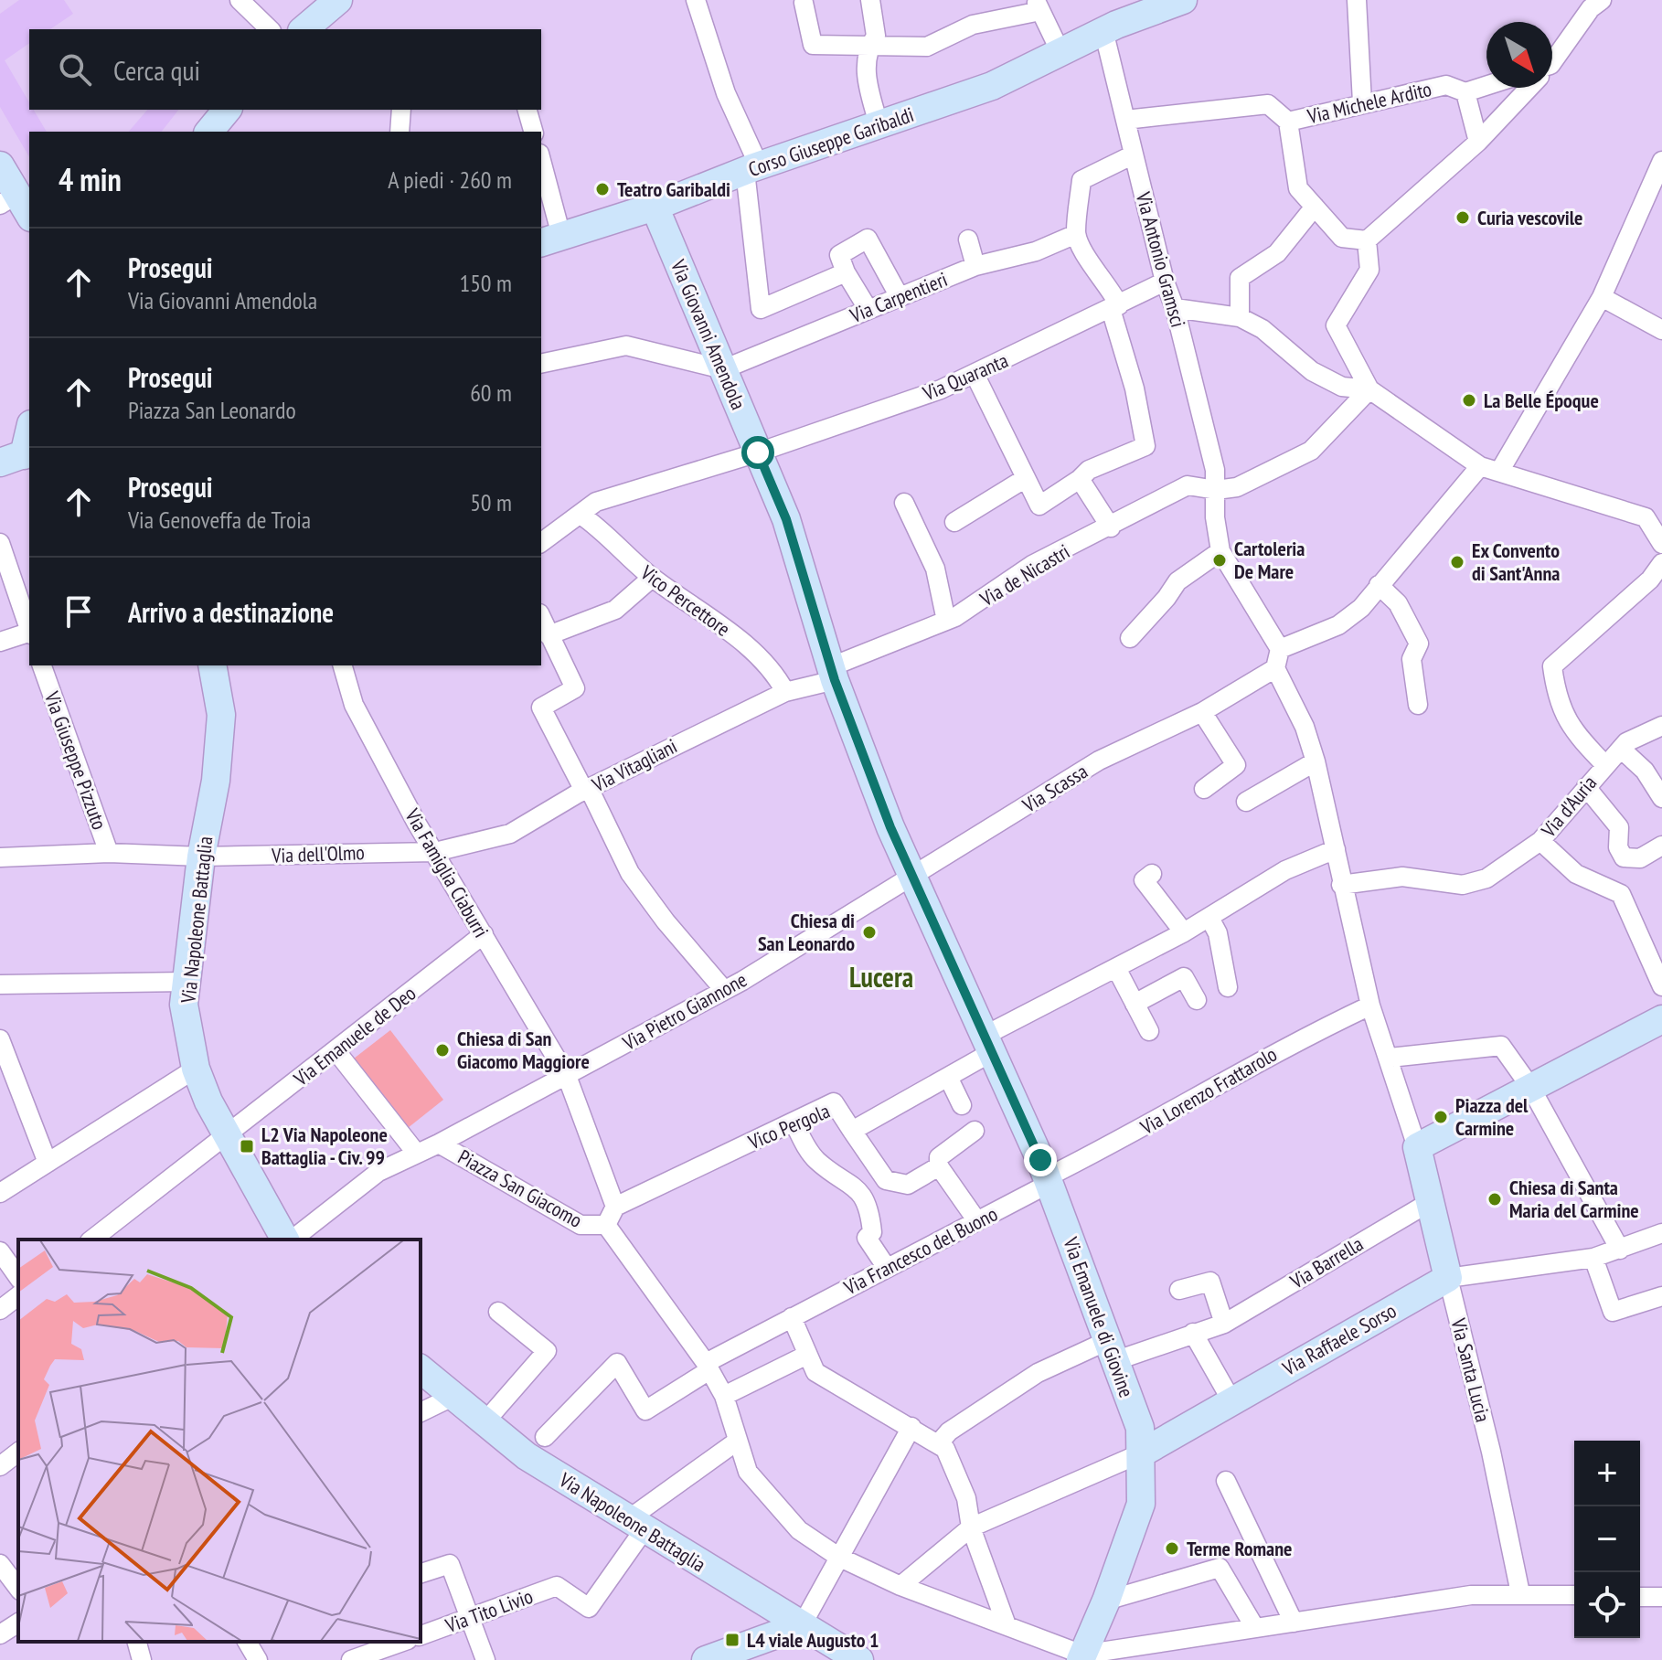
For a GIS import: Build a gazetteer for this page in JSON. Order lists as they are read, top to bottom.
{
  "streets": {
    "street": [
      "Via Michele Ardito",
      "Corso Giuseppe Garibaldi",
      "Via Antonio Gramsci",
      "Via Carpentieri",
      "Via Giovanni Amendola",
      "Via Quaranta",
      "Via de Nicastri",
      "Vico Percettore",
      "Via Giuseppe Pizzuto",
      "Via Vitagliani",
      "Via Scassa",
      "Via d'Auria",
      "Via dell'Olmo",
      "Via Famiglia Ciaburri",
      "Via Napoleone Battaglia",
      "Via Pietro Giannone",
      "Via Emanuele de Deo",
      "Via Lorenzo Frattarolo",
      "Vico Pergola",
      "Piazza San Giacomo",
      "Via Francesco del Buono",
      "Via Barrella",
      "Via Emanuele di Giovine",
      "Via Raffaele Sorso",
      "Via Santa Lucia",
      "Via Tito Livio"
    ]
  },
  "crossings": [
    ["Via Michele Ardito", "Via Antonio Gramsci"],
    ["Corso Giuseppe Garibaldi", "Via Antonio Gramsci"],
    ["Corso Giuseppe Garibaldi", "Via Giovanni Amendola"],
    ["Via Antonio Gramsci", "Via Quaranta"],
    ["Via Antonio Gramsci", "Via de Nicastri"],
    ["Via Carpentieri", "Via Giovanni Amendola"],
    ["Via Giovanni Amendola", "Via Quaranta"],
    ["Via Giovanni Amendola", "Via de Nicastri"],
    ["Via Giovanni Amendola", "Via Vitagliani"],
    ["Via Giovanni Amendola", "Via Scassa"],
    ["Via Giovanni Amendola", "Via Pietro Giannone"],
    ["Via Giovanni Amendola", "Vico Pergola"],
    ["Via Giovanni Amendola", "Via Emanuele di Giovine"],
    ["Via Quaranta", "Vico Percettore"],
    ["Via de Nicastri", "Via Vitagliani"],
    ["Vico Percettore", "Via Vitagliani"],
    ["Via Giuseppe Pizzuto", "Via dell'Olmo"],
    ["Via Giuseppe Pizzuto", "Via Napoleone Battaglia"],
    ["Via Vitagliani", "Via dell'Olmo"],
    ["Via Vitagliani", "Via Famiglia Ciaburri"],
    ["Via Scassa", "Via Pietro Giannone"],
    ["Via dell'Olmo", "Via Famiglia Ciaburri"],
    ["Via dell'Olmo", "Via Napoleone Battaglia"],
    ["Via Famiglia Ciaburri", "Via Pietro Giannone"],
    ["Via Famiglia Ciaburri", "Via Emanuele de Deo"],
    ["Via Famiglia Ciaburri", "Piazza San Giacomo"],
    ["Via Napoleone Battaglia", "Via Emanuele de Deo"],
    ["Via Napoleone Battaglia", "Via Tito Livio"],
    ["Via Pietro Giannone", "Piazza San Giacomo"],
    ["Via Lorenzo Frattarolo", "Via Francesco del Buono"],
    ["Via Lorenzo Frattarolo", "Via Emanuele di Giovine"],
    ["Vico Pergola", "Piazza San Giacomo"],
    ["Vico Pergola", "Via Emanuele di Giovine"],
    ["Via Francesco del Buono", "Via Emanuele di Giovine"],
    ["Via Barrella", "Via Emanuele di Giovine"],
    ["Via Barrella", "Via Santa Lucia"],
    ["Via Emanuele di Giovine", "Via Raffaele Sorso"],
    ["Via Raffaele Sorso", "Via Santa Lucia"]
  ],
  "districts": ["Lucera"],
  "places": {
    "other": [
      "Teatro Garibaldi",
      "Curia vescovile",
      "La Belle Époque",
      "Cartoleria De Mare",
      "Ex Convento di Sant'Anna",
      "Chiesa di San Leonardo",
      "Chiesa di San Giacomo Maggiore",
      "Piazza del Carmine",
      "Chiesa di Santa Maria del Carmine",
      "Terme Romane"
    ],
    "transit": ["L2 Via Napoleone Battaglia - Civ. 99", "L4 viale Augusto 1"]
  },
  "north": "bottom right",
  "page": {
    "search": "Cerca qui",
    "heading": ["4 min", "A piedi · 260 m"],
    "list": [
      ["Prosegui", "Via Giovanni Amendola", "150 m"],
      ["Prosegui", "Piazza San Leonardo", "60 m"],
      ["Prosegui", "Via Genoveffa de Troia", "50 m"],
      "Arrivo a destinazione"
    ],
    "map_buttons": ["+", "−"]
  }
}
